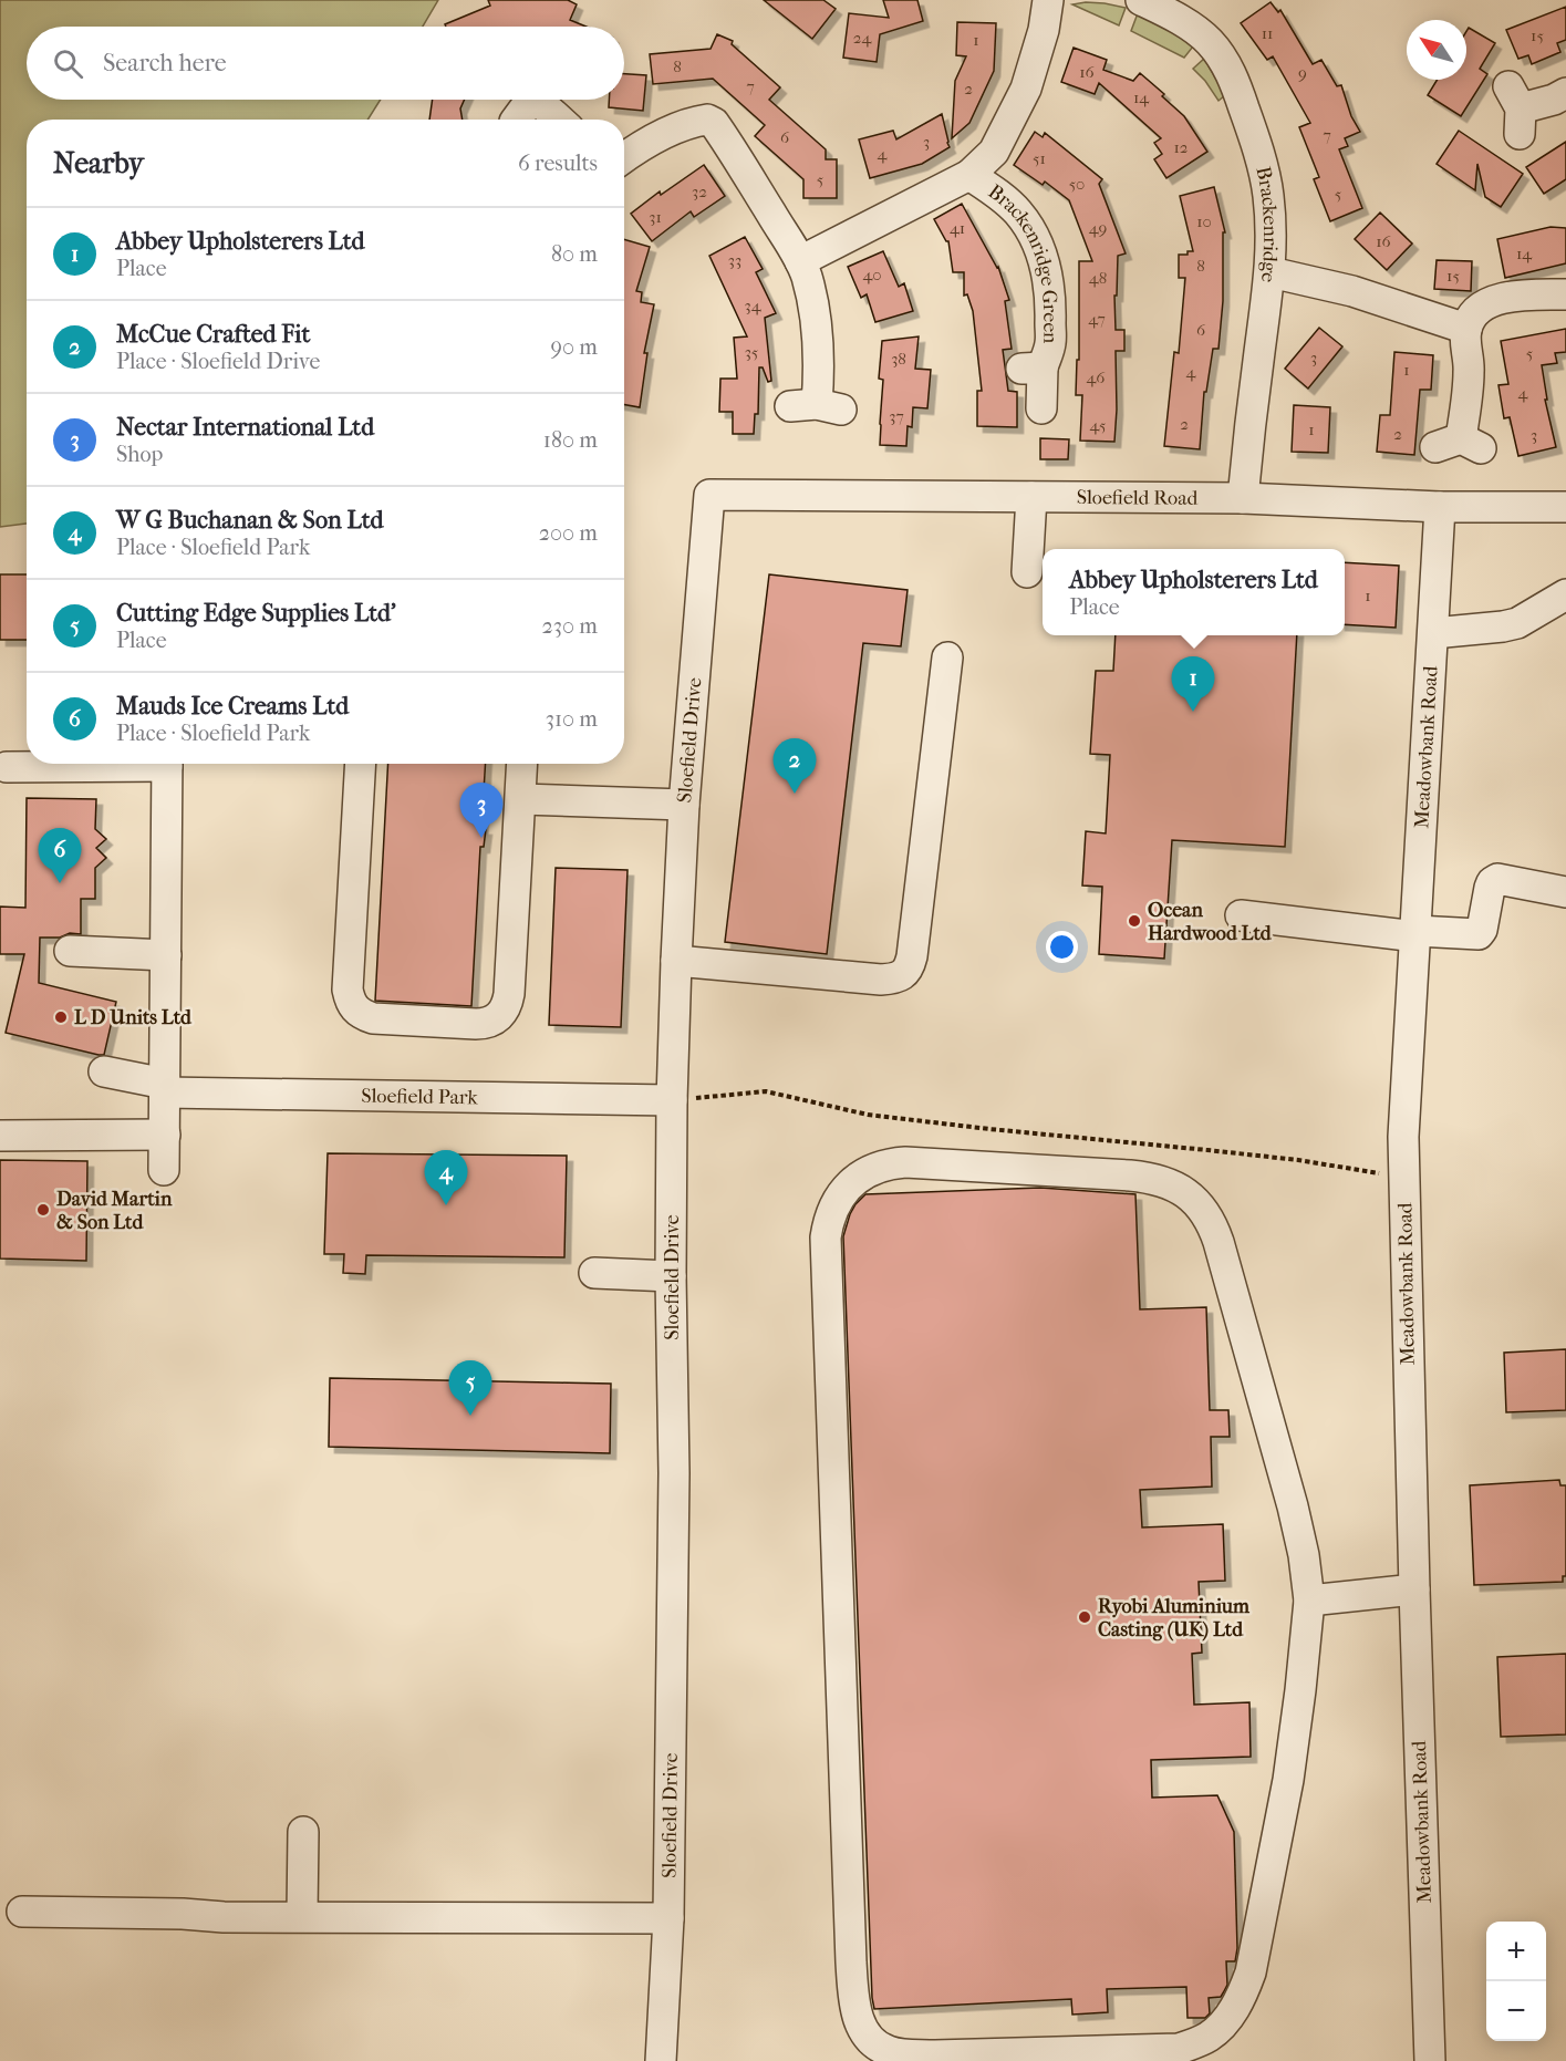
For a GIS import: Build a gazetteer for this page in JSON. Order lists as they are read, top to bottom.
{
  "streets": {
    "street": [
      "Brackenridge",
      "Brackenridge Green",
      "Sloefield Road",
      "Sloefield Drive",
      "Meadowbank Road",
      "Sloefield Park"
    ]
  },
  "crossings": [
    ["Brackenridge", "Sloefield Road"],
    ["Sloefield Road", "Sloefield Drive"],
    ["Sloefield Road", "Meadowbank Road"],
    ["Sloefield Drive", "Sloefield Park"]
  ],
  "places": [
    "Ocean Hardwood Ltd",
    "L D Units Ltd",
    "David Martin & Son Ltd",
    "Ryobi Aluminium Casting (UK) Ltd"
  ],
  "house_numbers": [
    "11",
    "15",
    "24",
    "1",
    "8",
    "16",
    "9",
    "7",
    "2",
    "14",
    "7",
    "6",
    "3",
    "12",
    "4",
    "51",
    "5",
    "50",
    "32",
    "5",
    "31",
    "10",
    "41",
    "49",
    "16",
    "14",
    "33",
    "8",
    "40",
    "15",
    "48",
    "34",
    "47",
    "6",
    "35",
    "5",
    "3",
    "38",
    "1",
    "4",
    "46",
    "4",
    "37",
    "2",
    "45",
    "1",
    "2",
    "3",
    "1"
  ],
  "north": "top left",
  "page": {
    "search": "Search here",
    "heading": ["Nearby", "6 results"],
    "list": [
      {
        "mark": "1",
        "name": "Abbey Upholsterers Ltd",
        "note": "Place",
        "value": "80 m"
      },
      {
        "mark": "2",
        "name": "McCue Crafted Fit",
        "note": "Place · Sloefield Drive",
        "value": "90 m"
      },
      {
        "mark": "3",
        "name": "Nectar International Ltd",
        "note": "Shop",
        "value": "180 m"
      },
      {
        "mark": "4",
        "name": "W G Buchanan & Son Ltd",
        "note": "Place · Sloefield Park",
        "value": "200 m"
      },
      {
        "mark": "5",
        "name": "Cutting Edge Supplies Ltd'",
        "note": "Place",
        "value": "230 m"
      },
      {
        "mark": "6",
        "name": "Mauds Ice Creams Ltd",
        "note": "Place · Sloefield Park",
        "value": "310 m"
      }
    ],
    "popup": ["Abbey Upholsterers Ltd", "Place"],
    "pins": [
      "1",
      "2",
      "3",
      "6",
      "4",
      "5"
    ],
    "map_buttons": ["+", "−"]
  }
}
